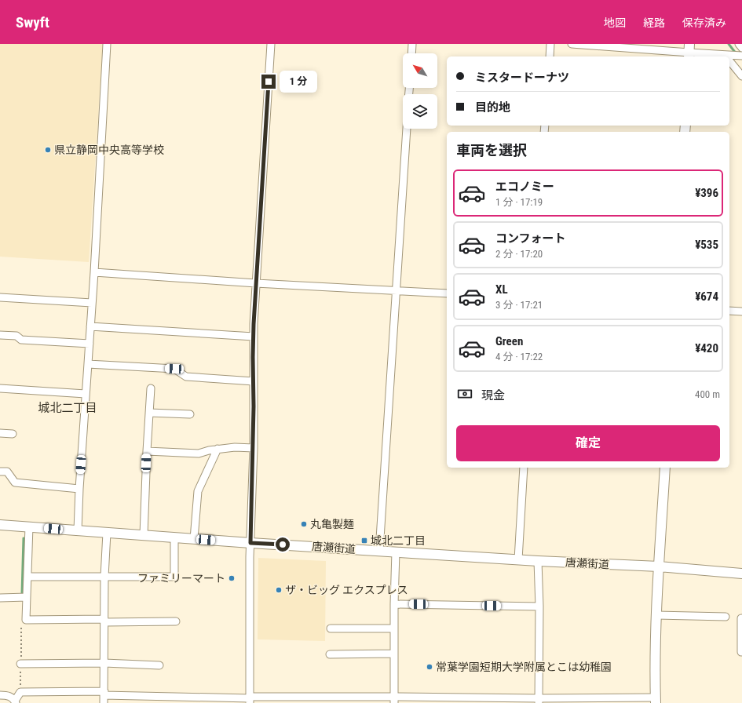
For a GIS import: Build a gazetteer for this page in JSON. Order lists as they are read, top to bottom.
{
  "streets": {
    "street": ["唐瀬街道"]
  },
  "districts": ["城北二丁目"],
  "places": {
    "other": [
      "県立静岡中央高等学校",
      "丸亀製麺",
      "ファミリーマート",
      "ザ・ビッグ エクスプレス",
      "常葉学園短期大学附属とこは幼稚園"
    ],
    "transit": ["城北二丁目"]
  },
  "north": "top left",
  "page": {
    "header": "Swyft",
    "nav": ["地図", "経路", "保存済み"],
    "banner": ["ミスタードーナツ", "目的地"],
    "bubble": "1 分",
    "heading": "車両を選択",
    "list": [
      {
        "name": "エコノミー",
        "note": "1 分 · 17:19",
        "value": "¥396"
      },
      {
        "name": "コンフォート",
        "note": "2 分 · 17:20",
        "value": "¥535"
      },
      {
        "name": "XL",
        "note": "3 分 · 17:21",
        "value": "¥674"
      },
      {
        "name": "Green",
        "note": "4 分 · 17:22",
        "value": "¥420"
      }
    ],
    "pay": ["現金", "400 m"],
    "buttons": "確定"
  }
}
